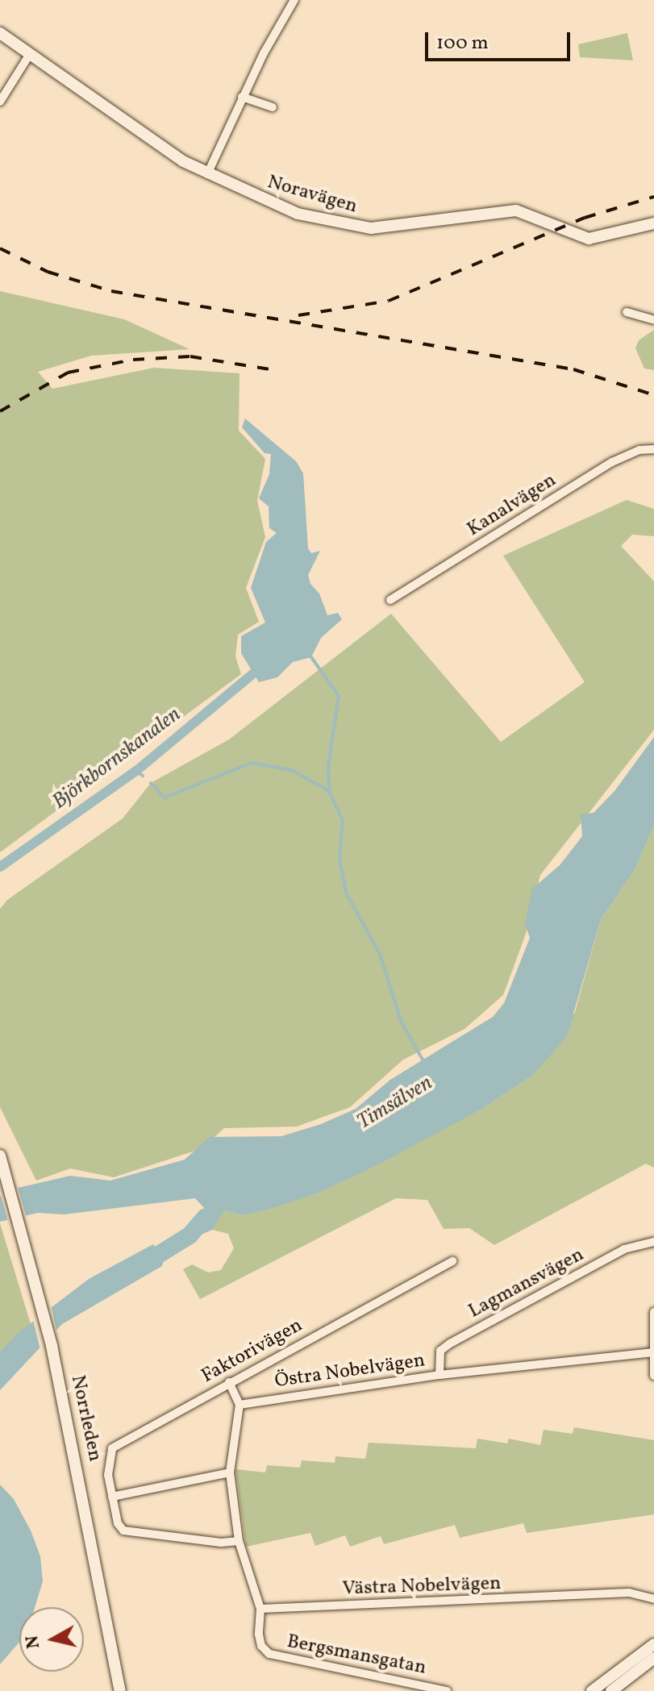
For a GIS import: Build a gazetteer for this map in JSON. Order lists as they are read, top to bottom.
{
  "streets": {
    "street": [
      "Noravägen",
      "Kanalvägen",
      "Lagmansvägen",
      "Faktorivägen",
      "Östra Nobelvägen",
      "Norrleden",
      "Västra Nobelvägen",
      "Bergsmansgatan"
    ]
  },
  "crossings": [
    ["Lagmansvägen", "Östra Nobelvägen"],
    ["Västra Nobelvägen", "Bergsmansgatan"]
  ],
  "water": ["Björkbornskanalen", "Timsälven"],
  "scale_bar": "100 m",
  "north": "left"
}
